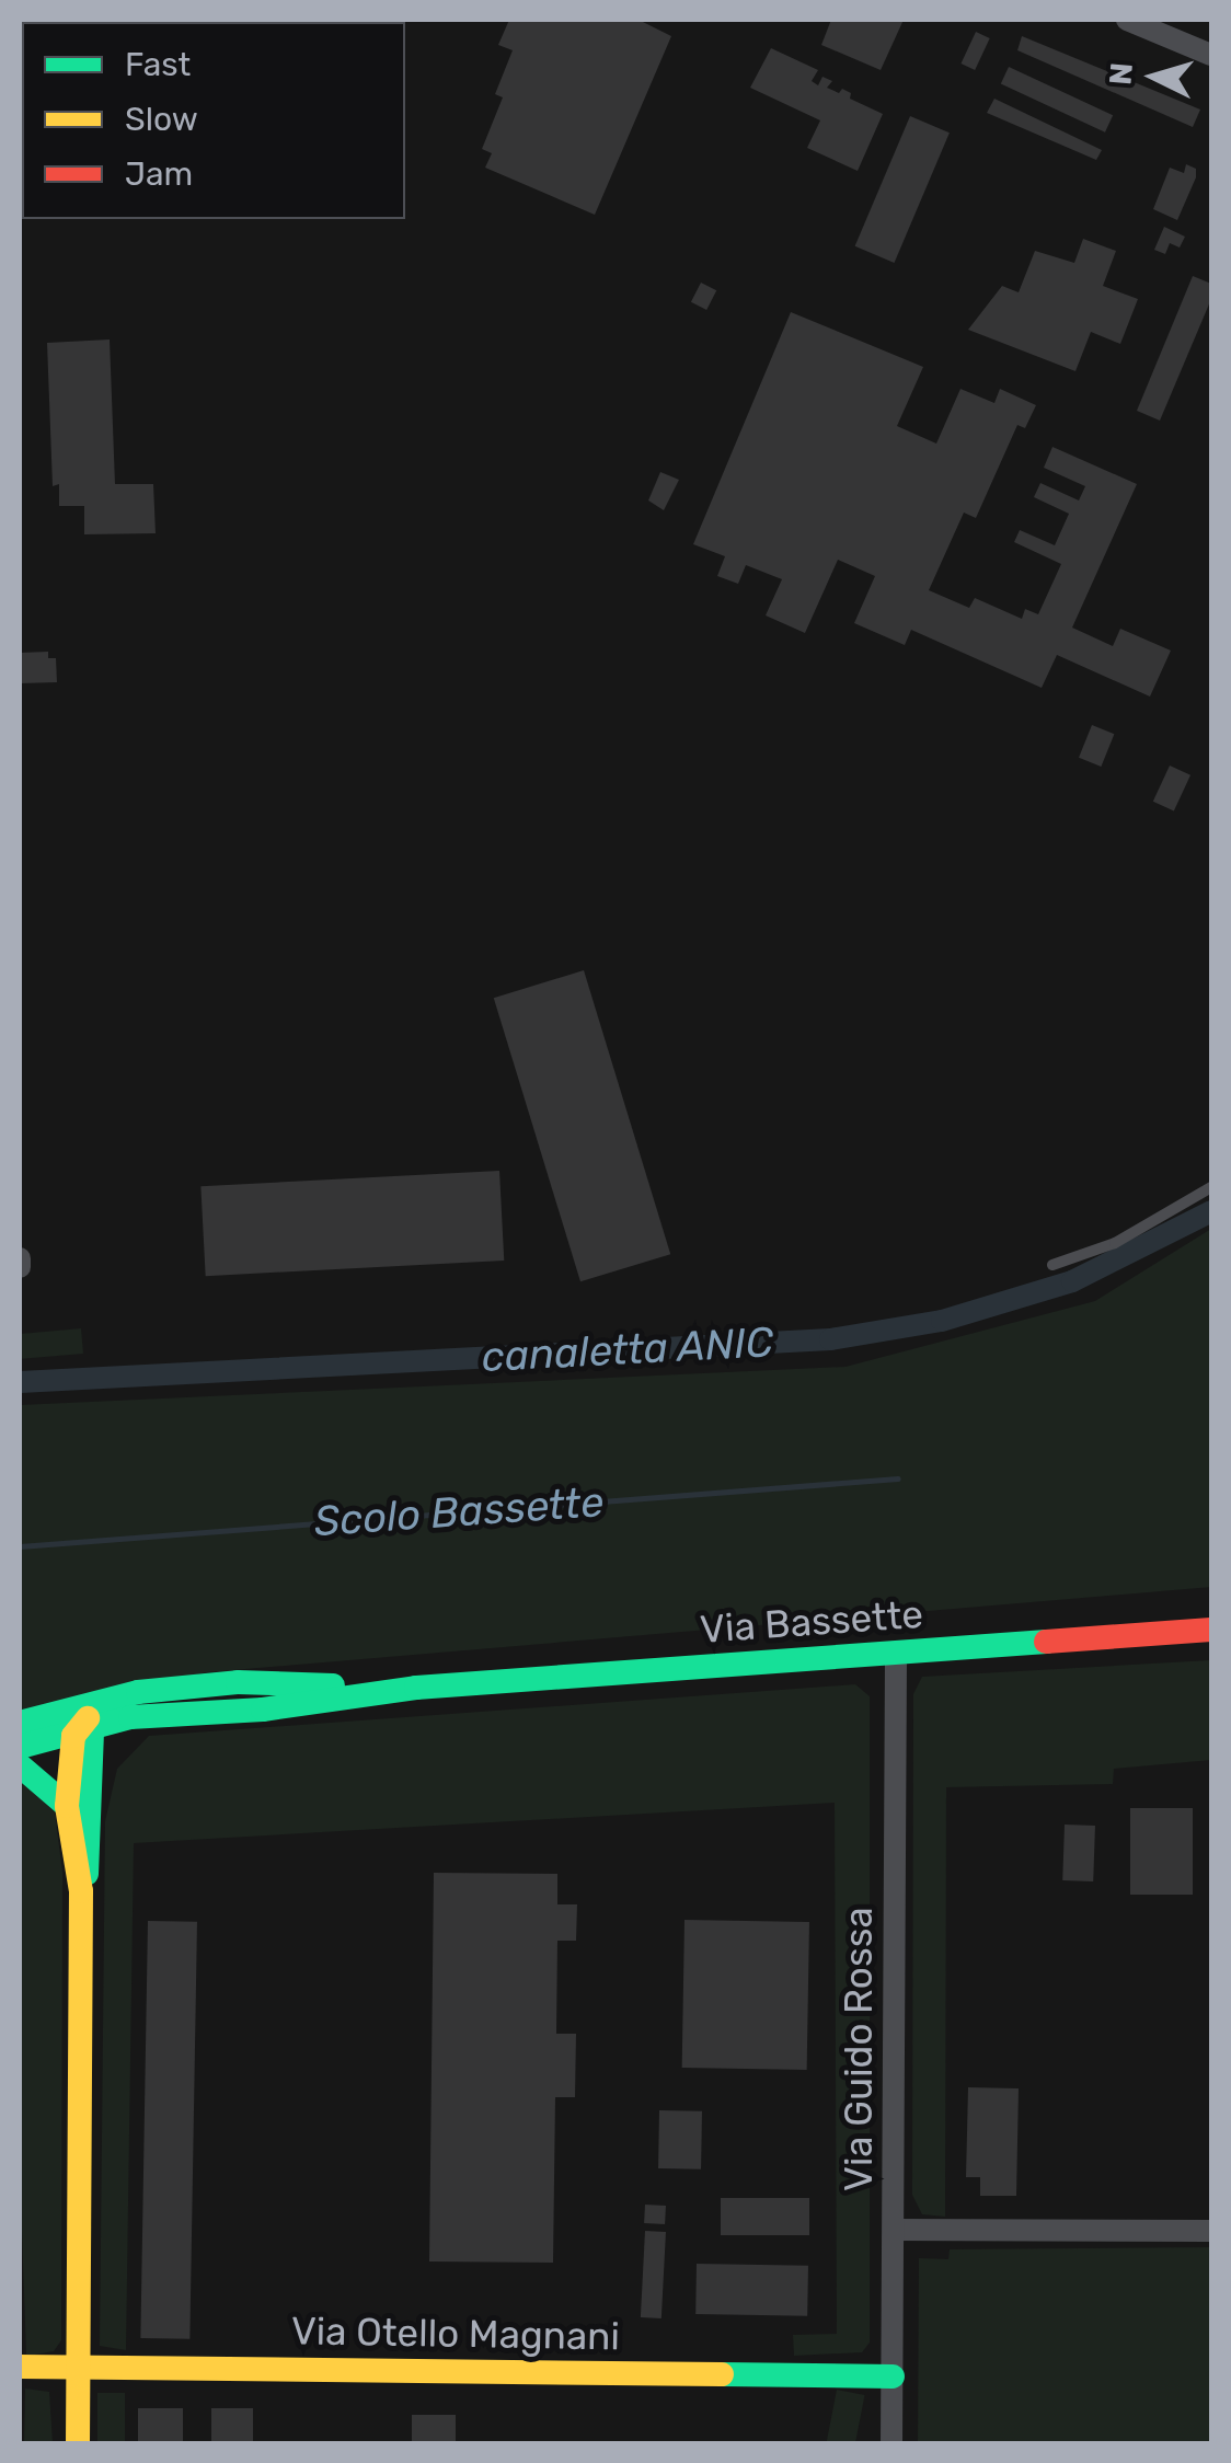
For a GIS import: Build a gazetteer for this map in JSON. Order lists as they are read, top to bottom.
{
  "streets": {
    "main road": ["Via Bassette", "Via Otello Magnani"],
    "street": ["Via Guido Rossa"]
  },
  "crossings": [
    ["Via Bassette", "Via Guido Rossa"],
    ["Via Guido Rossa", "Via Otello Magnani"]
  ],
  "water": ["canaletta ANIC", "Scolo Bassette"],
  "legend": ["Fast", "Slow", "Jam"],
  "north": "left"
}
